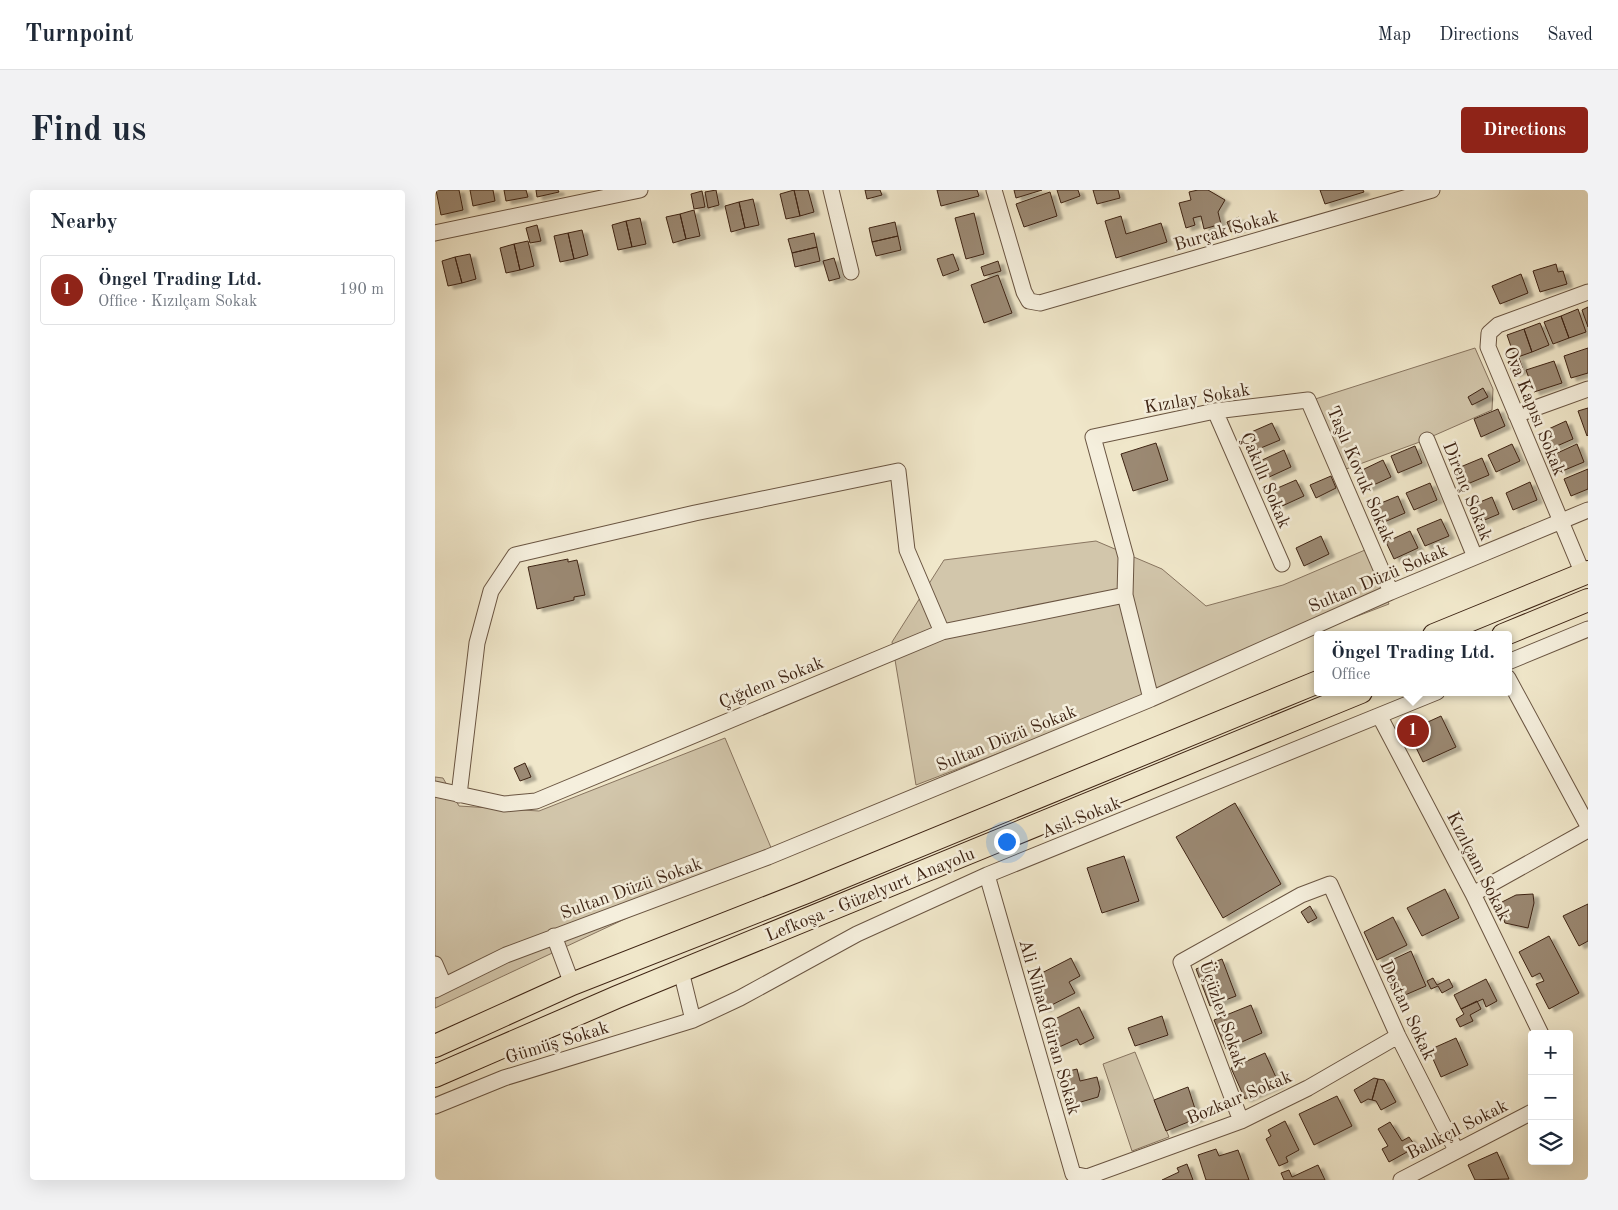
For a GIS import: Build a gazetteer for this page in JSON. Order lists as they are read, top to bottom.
{
  "streets": {
    "highway": ["Lefkoşa - Güzelyurt Anayolu"],
    "street": [
      "Burçak Sokak",
      "Kızılay Sokak",
      "Ova Kapısı Sokak",
      "Taşlı Kovuk Sokak",
      "Çakıllı Sokak",
      "Direnç Sokak",
      "Sultan Düzü Sokak",
      "Çığdem Sokak",
      "Asil Sokak",
      "Kızılçam Sokak",
      "Destan Sokak",
      "Üçüzler Sokak",
      "Ali Nihad Güran Sokak",
      "Gümüş Sokak",
      "Bozkaır Sokak",
      "Balıkçıl Sokak"
    ]
  },
  "crossings": [
    ["Kızılay Sokak", "Taşlı Kovuk Sokak"],
    ["Kızılay Sokak", "Çakıllı Sokak"],
    ["Kızılay Sokak", "Çığdem Sokak"],
    ["Ova Kapısı Sokak", "Sultan Düzü Sokak"],
    ["Taşlı Kovuk Sokak", "Sultan Düzü Sokak"],
    ["Direnç Sokak", "Sultan Düzü Sokak"],
    ["Asil Sokak", "Kızılçam Sokak"],
    ["Asil Sokak", "Ali Nihad Güran Sokak"],
    ["Asil Sokak", "Gümüş Sokak"],
    ["Destan Sokak", "Üçüzler Sokak"],
    ["Destan Sokak", "Bozkaır Sokak"],
    ["Destan Sokak", "Balıkçıl Sokak"],
    ["Üçüzler Sokak", "Bozkaır Sokak"],
    ["Ali Nihad Güran Sokak", "Bozkaır Sokak"]
  ],
  "page": {
    "header": "Turnpoint",
    "nav": ["Map", "Directions", "Saved"],
    "buttons": "Directions",
    "title": "Find us",
    "heading": "Nearby",
    "list": [
      {
        "mark": "1",
        "name": "Öngel Trading Ltd.",
        "note": "Office · Kızılçam Sokak",
        "value": "190 m"
      }
    ],
    "popup": ["Öngel Trading Ltd.", "Office"],
    "pins": "1",
    "map_buttons": ["+", "−"]
  }
}
